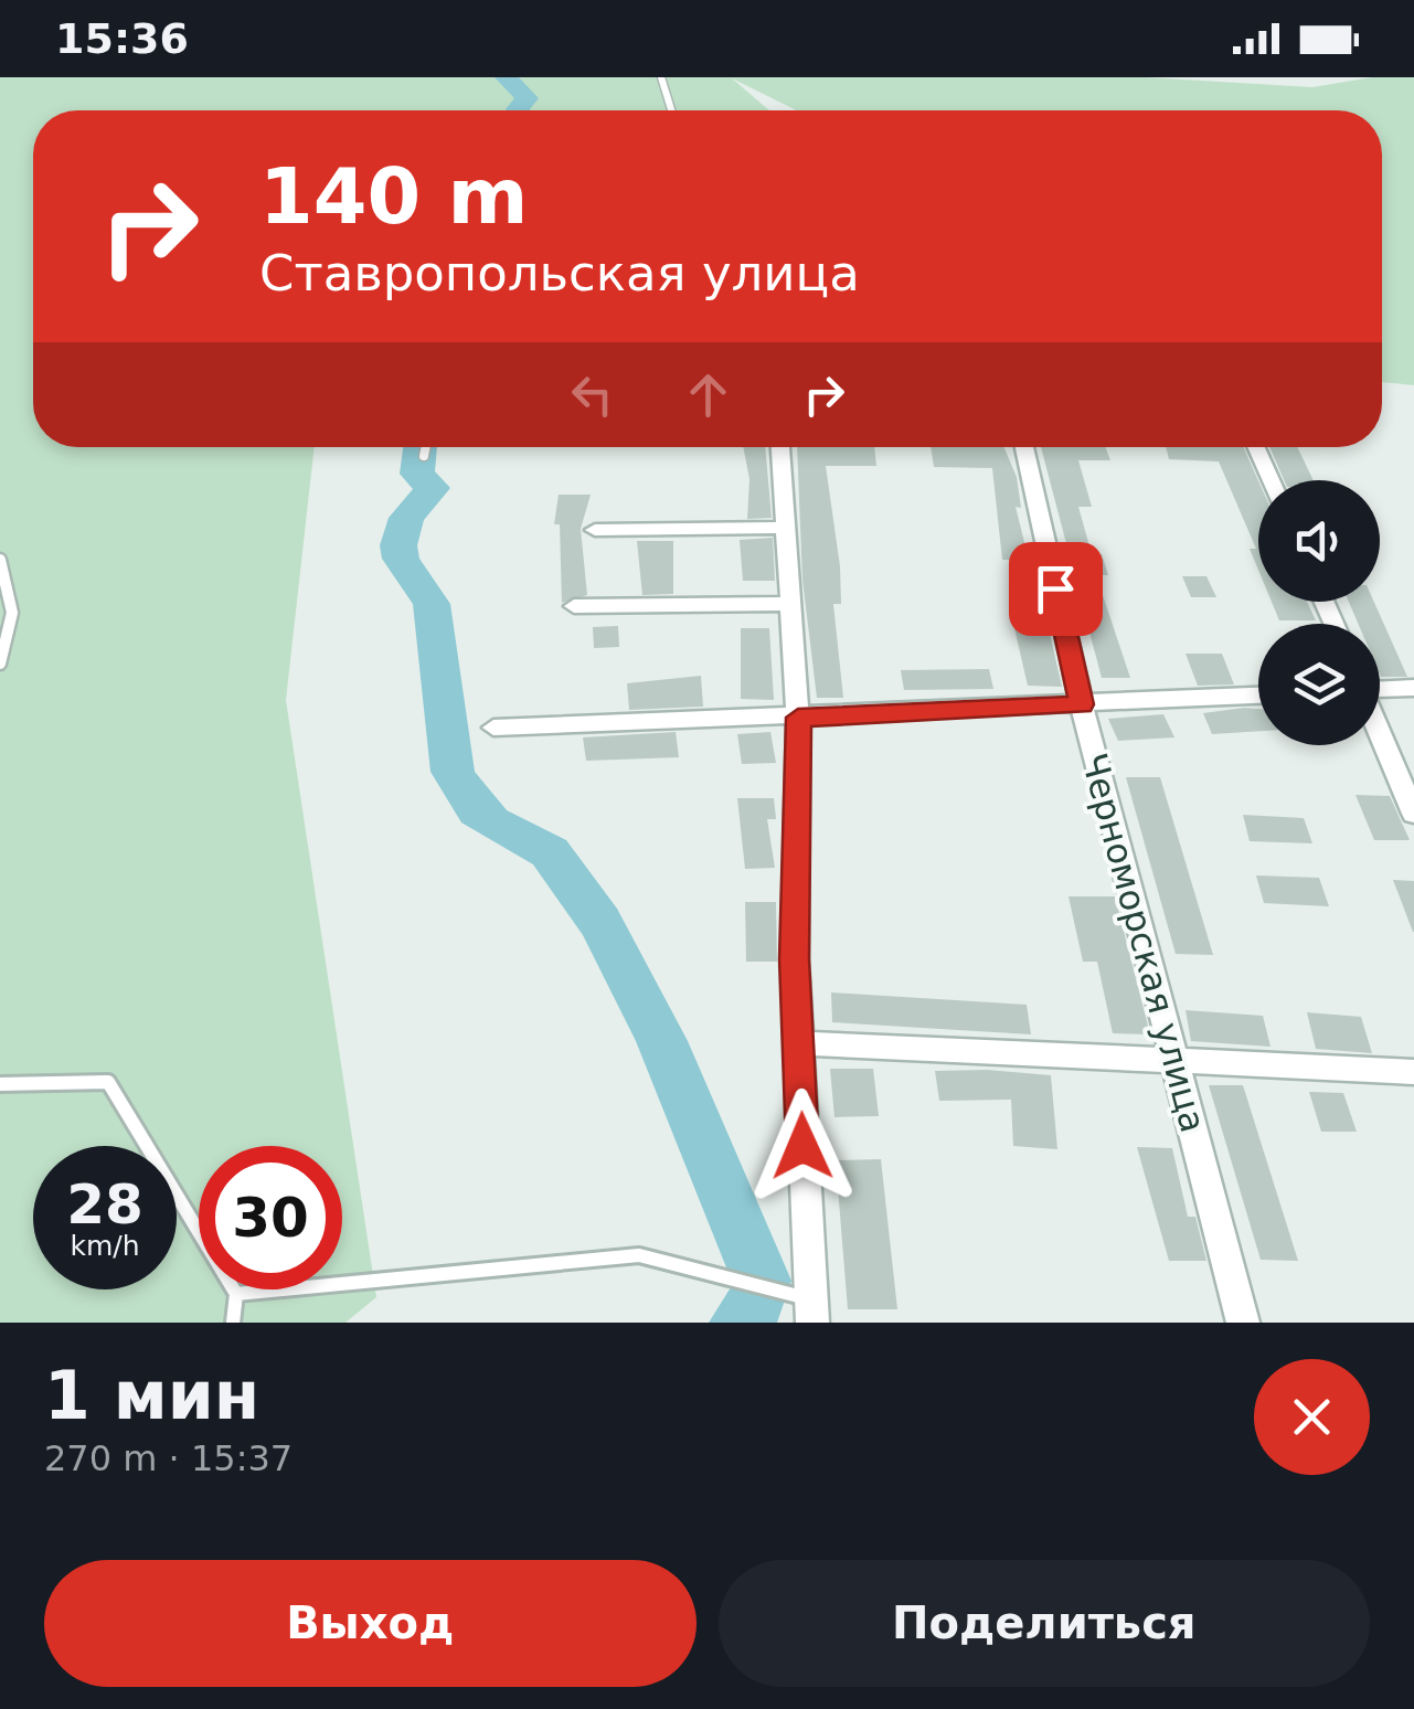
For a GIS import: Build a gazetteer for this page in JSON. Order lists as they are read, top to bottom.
{
  "streets": {
    "street": ["Черноморская улица"]
  },
  "page": {
    "status": "15:36",
    "turn": ["140 m", "Ставропольская улица"],
    "speed": "28 km/h",
    "limit": "30",
    "heading": ["1 мин", "270 m · 15:37"],
    "buttons": ["Выход", "Поделиться"]
  }
}
